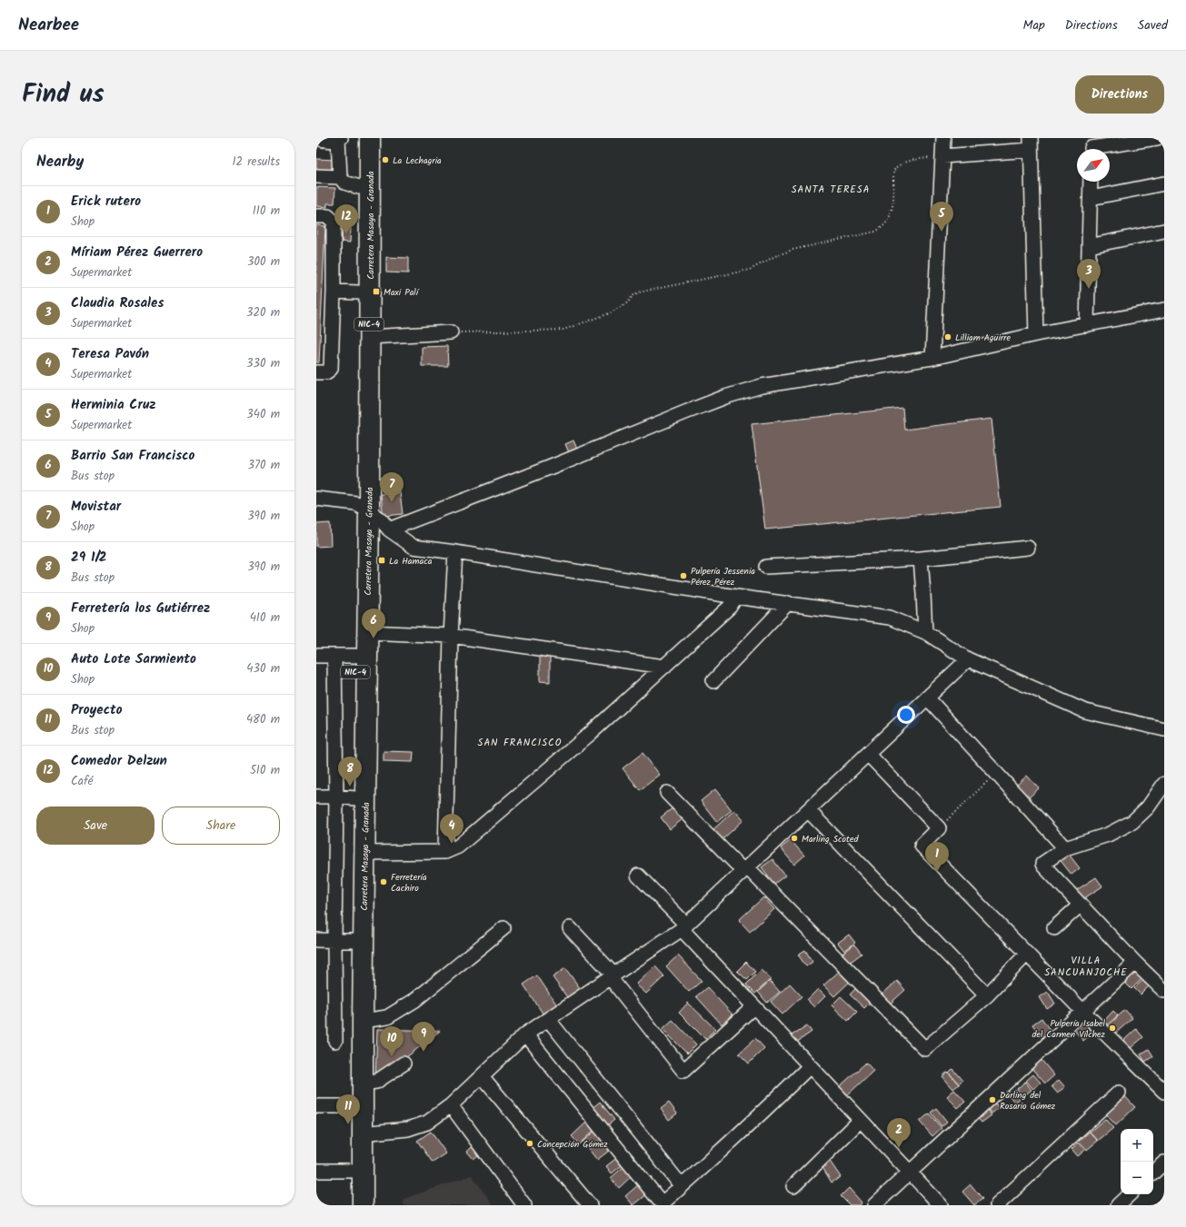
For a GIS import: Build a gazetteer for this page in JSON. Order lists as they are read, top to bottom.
{
  "streets": {
    "highway": ["Carretera Masaya - Granada", "NIC-4"]
  },
  "districts": ["SANTA TERESA", "SAN FRANCISCO", "VILLA SANCUANJOCHE"],
  "places": {
    "other": [
      "La Lechagria",
      "Lilliam Aguirre",
      "Pulpería Jessenia Pérez Pérez",
      "Marling Scoted",
      "Ferretería Cachiro",
      "Pulpería Isabel del Carmen Vílchez",
      "Darling del Rosario Gómez",
      "Concepción Gómez"
    ],
    "transit": ["Maxi Palí", "La Hamaca"]
  },
  "north": "top right",
  "page": {
    "header": "Nearbee",
    "nav": ["Map", "Directions", "Saved"],
    "title": "Find us",
    "buttons": [
      "Directions",
      ["Save", "Share"]
    ],
    "heading": ["Nearby", "12 results"],
    "list": [
      {
        "mark": "1",
        "name": "Erick rutero",
        "note": "Shop",
        "value": "110 m"
      },
      {
        "mark": "2",
        "name": "Míriam Pérez Guerrero",
        "note": "Supermarket",
        "value": "300 m"
      },
      {
        "mark": "3",
        "name": "Claudia Rosales",
        "note": "Supermarket",
        "value": "320 m"
      },
      {
        "mark": "4",
        "name": "Teresa Pavón",
        "note": "Supermarket",
        "value": "330 m"
      },
      {
        "mark": "5",
        "name": "Herminia Cruz",
        "note": "Supermarket",
        "value": "340 m"
      },
      {
        "mark": "6",
        "name": "Barrio San Francisco",
        "note": "Bus stop",
        "value": "370 m"
      },
      {
        "mark": "7",
        "name": "Movistar",
        "note": "Shop",
        "value": "390 m"
      },
      {
        "mark": "8",
        "name": "29 1/2",
        "note": "Bus stop",
        "value": "390 m"
      },
      {
        "mark": "9",
        "name": "Ferretería los Gutiérrez",
        "note": "Shop",
        "value": "410 m"
      },
      {
        "mark": "10",
        "name": "Auto Lote Sarmiento",
        "note": "Shop",
        "value": "430 m"
      },
      {
        "mark": "11",
        "name": "Proyecto",
        "note": "Bus stop",
        "value": "480 m"
      },
      {
        "mark": "12",
        "name": "Comedor Delzun",
        "note": "Café",
        "value": "510 m"
      }
    ],
    "pins": [
      "5",
      "12",
      "3",
      "7",
      "6",
      "8",
      "4",
      "1",
      "9",
      "10",
      "11",
      "2"
    ],
    "map_buttons": ["+", "−"]
  }
}
